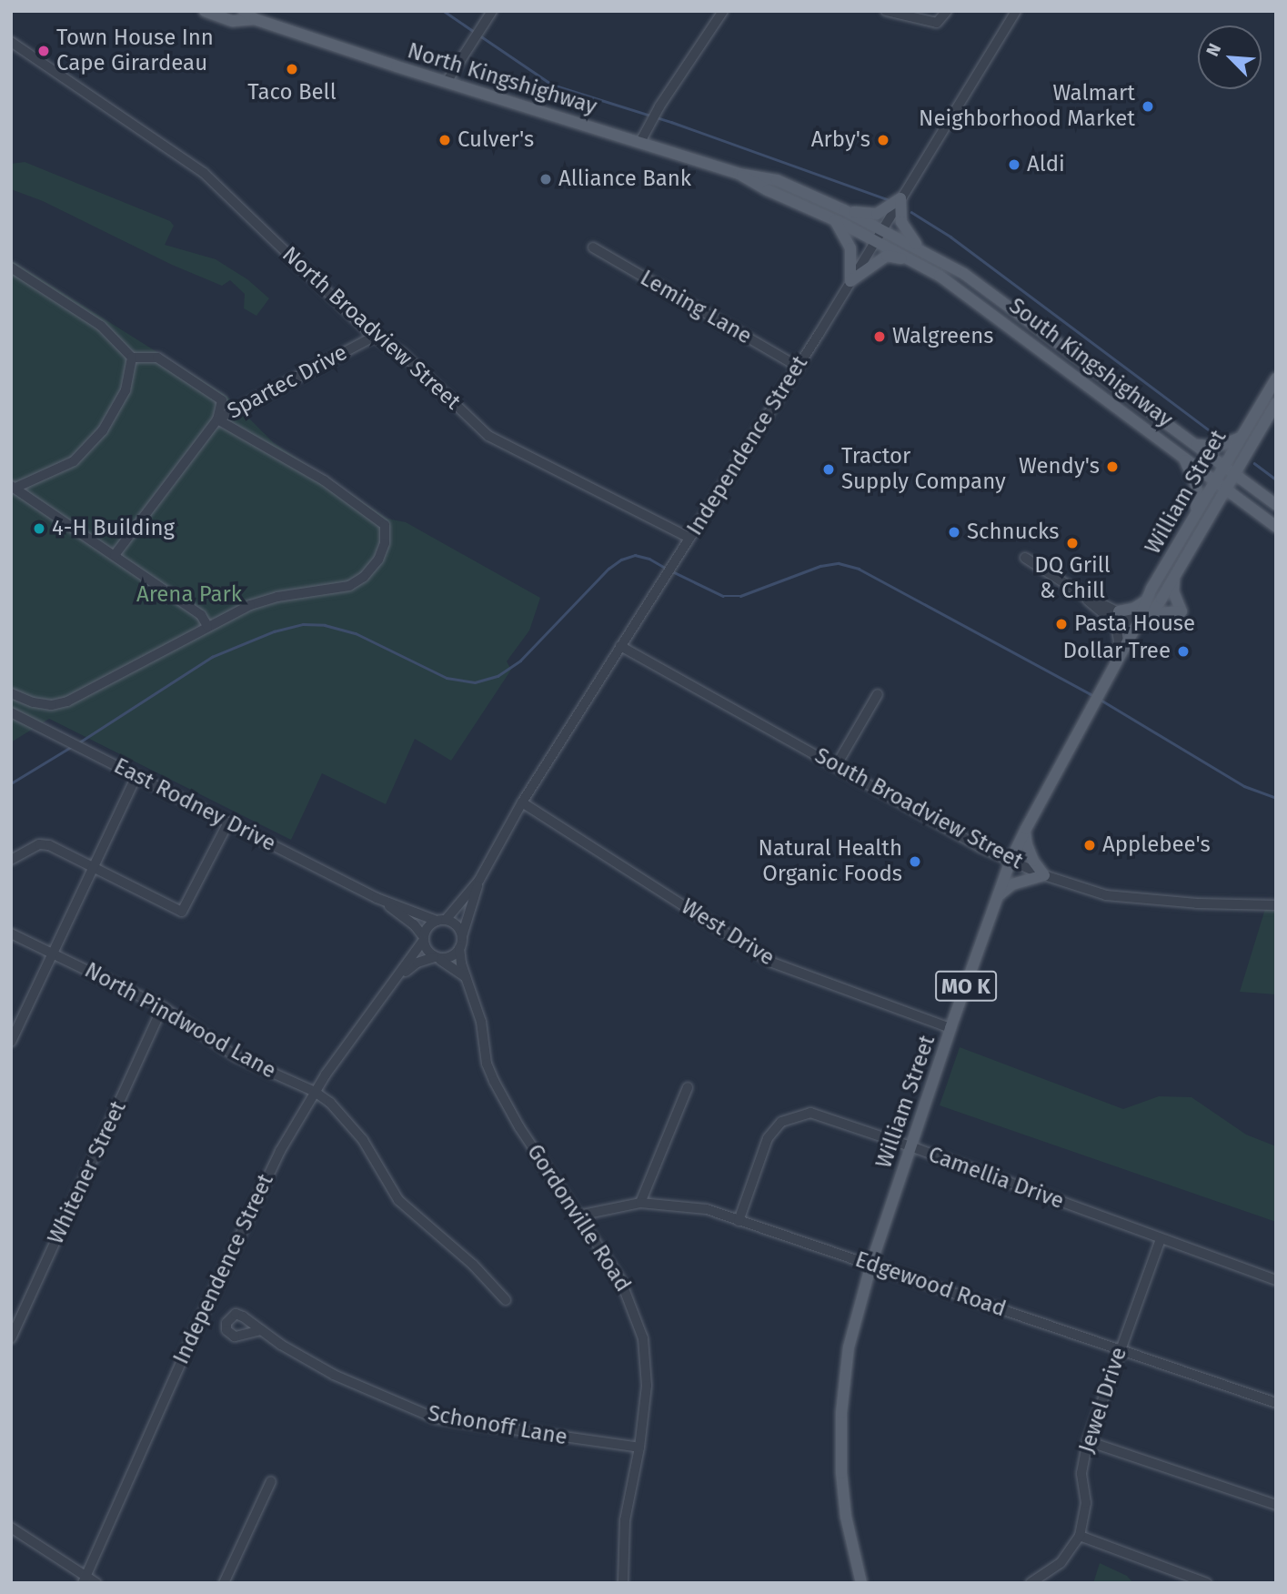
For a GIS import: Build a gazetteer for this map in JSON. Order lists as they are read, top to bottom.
{
  "streets": {
    "main road": [
      "North Kingshighway",
      "South Kingshighway",
      "William Street",
      "MO K"
    ],
    "street": [
      "Leming Lane",
      "North Broadview Street",
      "Spartec Drive",
      "Independence Street",
      "East Rodney Drive",
      "South Broadview Street",
      "West Drive",
      "North Pindwood Lane",
      "Whitener Street",
      "Camellia Drive",
      "Gordonville Road",
      "Edgewood Road",
      "Jewel Drive",
      "Schonoff Lane"
    ]
  },
  "crossings": [
    ["North Kingshighway", "South Kingshighway"],
    ["North Kingshighway", "Independence Street"],
    ["Leming Lane", "Independence Street"],
    ["North Broadview Street", "Spartec Drive"],
    ["North Broadview Street", "Independence Street"],
    ["South Kingshighway", "Independence Street"],
    ["South Kingshighway", "William Street"],
    ["Independence Street", "East Rodney Drive"],
    ["Independence Street", "South Broadview Street"],
    ["Independence Street", "West Drive"],
    ["Independence Street", "North Pindwood Lane"],
    ["Independence Street", "Gordonville Road"],
    ["William Street", "South Broadview Street"],
    ["William Street", "West Drive"],
    ["William Street", "Camellia Drive"],
    ["William Street", "Edgewood Road"],
    ["East Rodney Drive", "Gordonville Road"],
    ["North Pindwood Lane", "Whitener Street"],
    ["Camellia Drive", "Edgewood Road"],
    ["Camellia Drive", "Jewel Drive"],
    ["Gordonville Road", "Edgewood Road"],
    ["Gordonville Road", "Schonoff Lane"],
    ["Edgewood Road", "Jewel Drive"]
  ],
  "parks": ["Arena Park"],
  "places": [
    "Town House Inn Cape Girardeau",
    "Taco Bell",
    "Walmart Neighborhood Market",
    "Culver's",
    "Arby's",
    "Aldi",
    "Alliance Bank",
    "Walgreens",
    "Wendy's",
    "Tractor Supply Company",
    "4-H Building",
    "Schnucks",
    "DQ Grill & Chill",
    "Pasta House",
    "Dollar Tree",
    "Applebee's",
    "Natural Health Organic Foods"
  ],
  "north": "top left"
}
